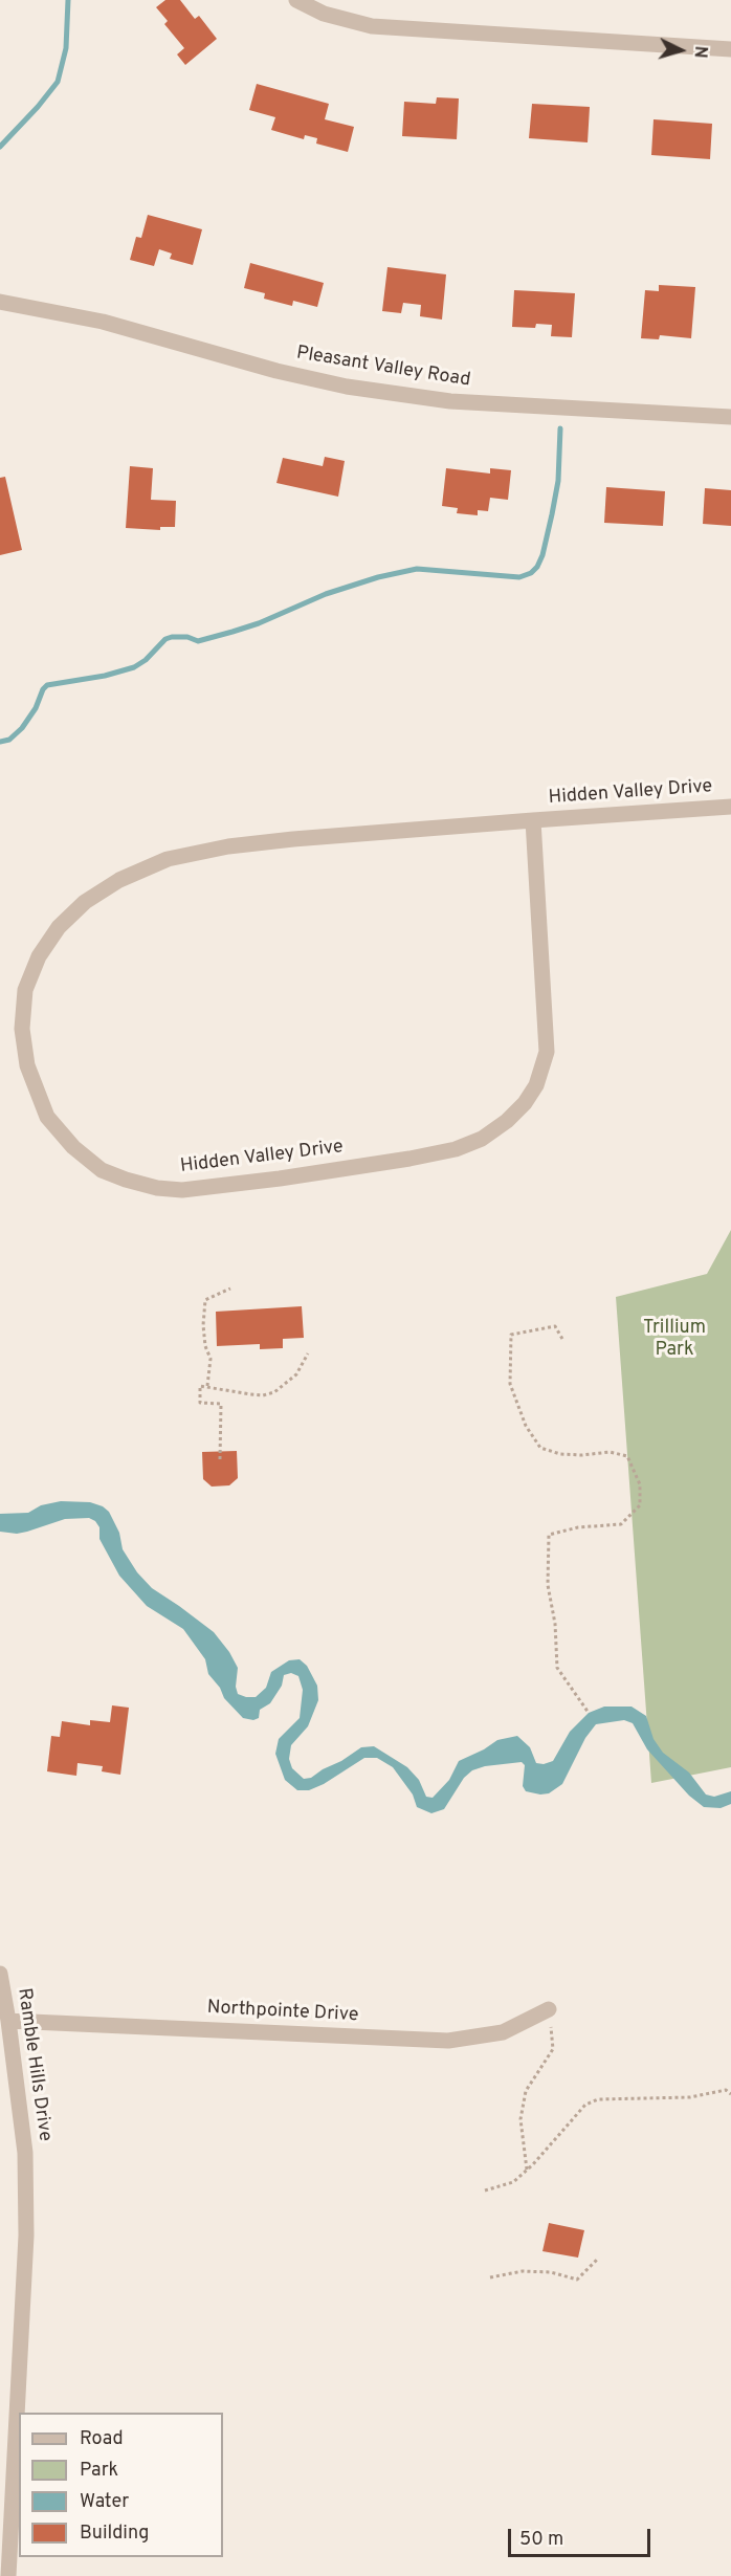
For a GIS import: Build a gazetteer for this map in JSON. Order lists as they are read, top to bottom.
{
  "streets": {
    "street": [
      "Pleasant Valley Road",
      "Hidden Valley Drive",
      "Northpointe Drive",
      "Ramble Hills Drive"
    ]
  },
  "crossings": [
    ["Northpointe Drive", "Ramble Hills Drive"]
  ],
  "parks": ["Trillium Park"],
  "legend": [
    "Road",
    "Park",
    "Water",
    "Building"
  ],
  "scale_bar": "50 m",
  "north": "right"
}
